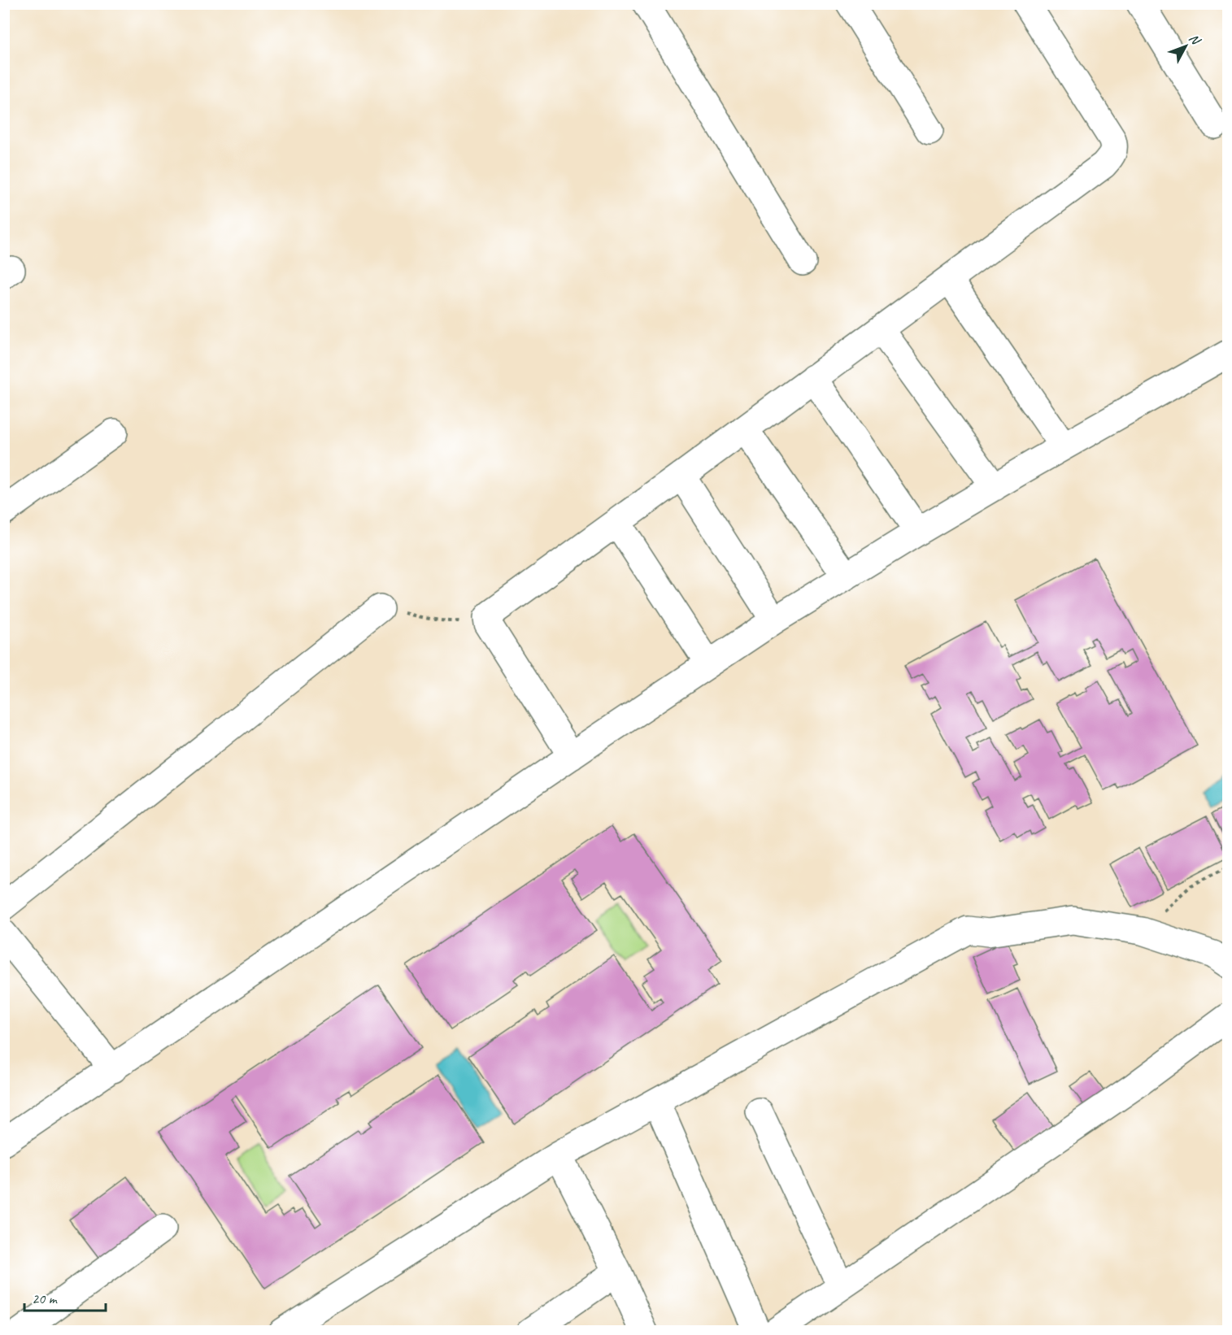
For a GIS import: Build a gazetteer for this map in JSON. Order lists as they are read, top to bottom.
{
  "scale_bar": "20 m",
  "north": "top right"
}
